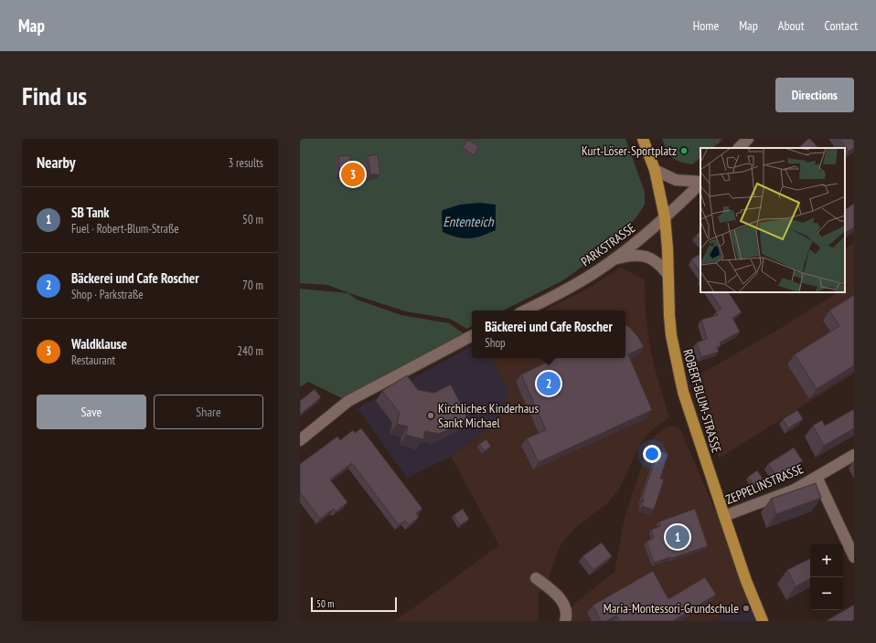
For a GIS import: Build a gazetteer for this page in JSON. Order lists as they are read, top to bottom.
{
  "streets": {
    "main road": ["ROBERT-BLUM-STRASSE"],
    "street": ["PARKSTRASSE", "ZEPPELINSTRASSE"]
  },
  "crossings": [
    ["PARKSTRASSE", "ROBERT-BLUM-STRASSE"],
    ["ROBERT-BLUM-STRASSE", "ZEPPELINSTRASSE"]
  ],
  "water": ["Ententeich"],
  "places": ["Kurt-Löser-Sportplatz", "Kirchliches Kinderhaus Sankt Michael", "Maria-Montessori-Grundschule"],
  "scale_bar": "50 m",
  "page": {
    "header": "Map",
    "nav": [
      "Home",
      "Map",
      "About",
      "Contact"
    ],
    "buttons": [
      "Directions",
      ["Save", "Share"]
    ],
    "title": "Find us",
    "heading": ["Nearby", "3 results"],
    "pins": ["3", "2", "1"],
    "list": [
      {
        "mark": "1",
        "name": "SB Tank",
        "note": "Fuel · Robert-Blum-Straße",
        "value": "50 m"
      },
      {
        "mark": "2",
        "name": "Bäckerei und Cafe Roscher",
        "note": "Shop · Parkstraße",
        "value": "70 m"
      },
      {
        "mark": "3",
        "name": "Waldklause",
        "note": "Restaurant",
        "value": "240 m"
      }
    ],
    "popup": ["Bäckerei und Cafe Roscher", "Shop"],
    "map_buttons": ["+", "−"],
    "scale": "50 m"
  }
}
